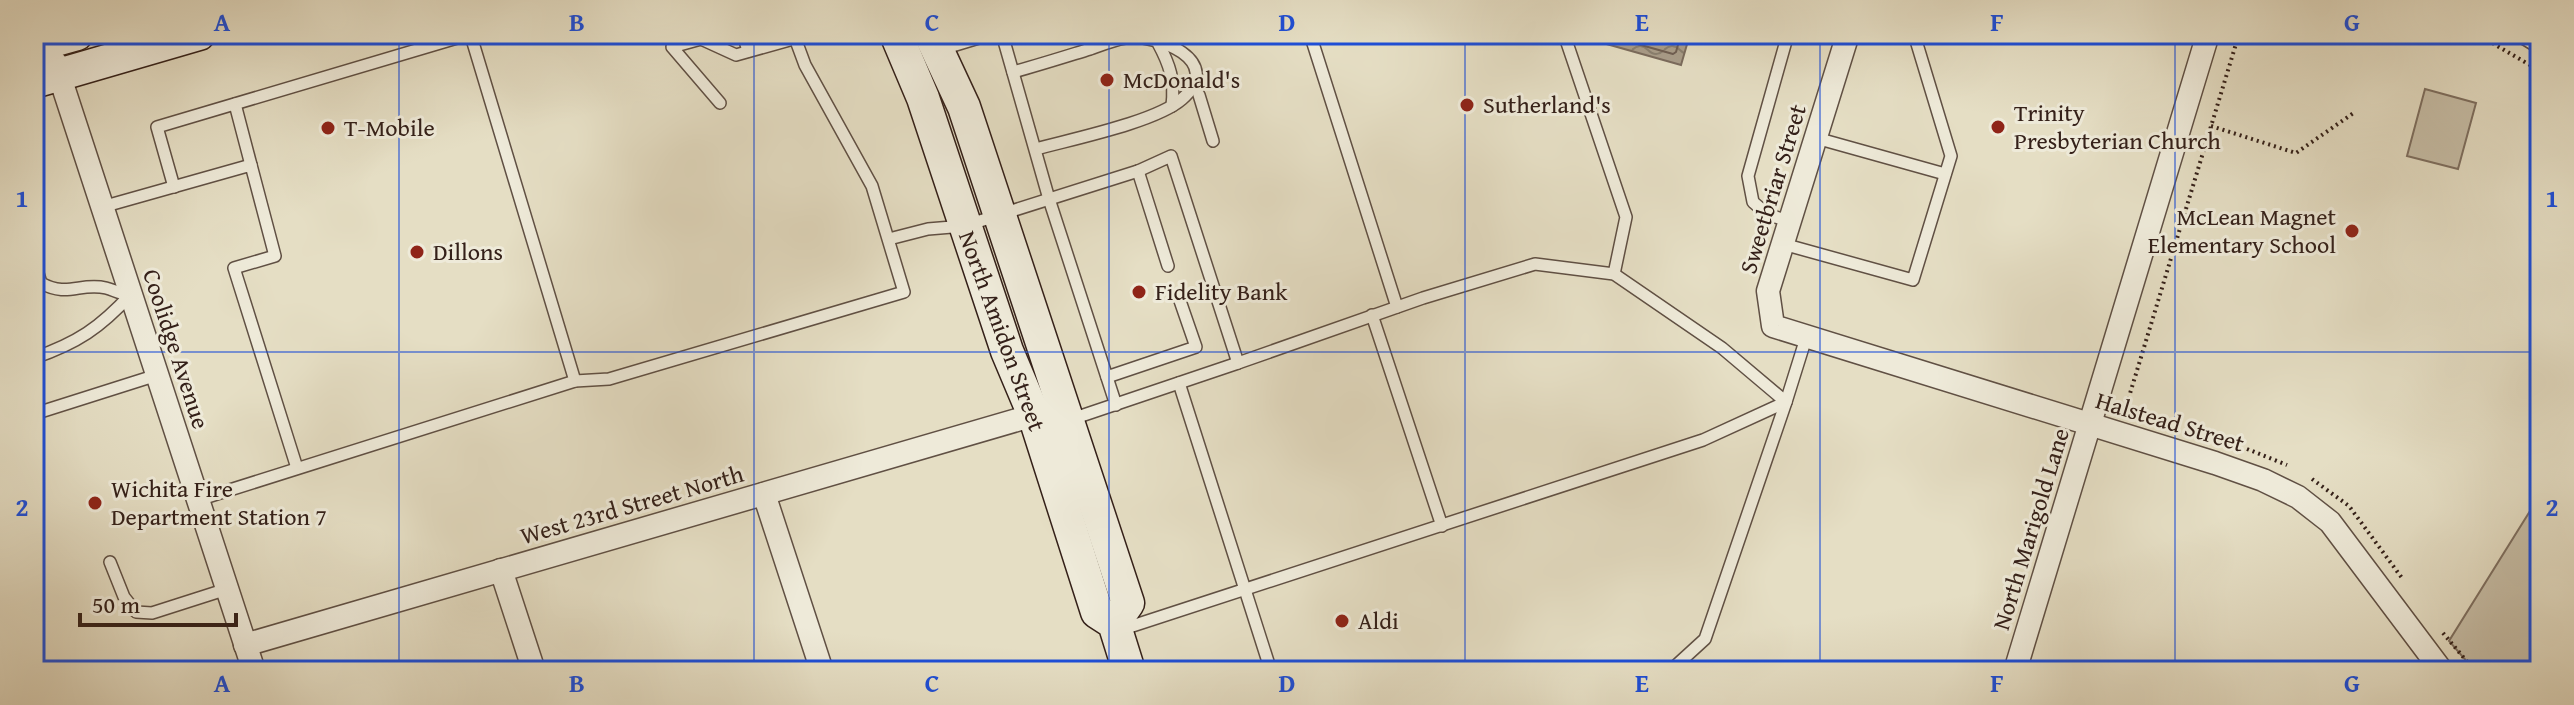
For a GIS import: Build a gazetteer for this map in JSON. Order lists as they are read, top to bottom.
{
  "streets": {
    "main road": ["North Amidon Street"],
    "street": [
      "Sweetbriar Street",
      "Coolidge Avenue",
      "Halstead Street",
      "West 23rd Street North",
      "North Marigold Lane"
    ]
  },
  "crossings": [
    ["Sweetbriar Street", "Halstead Street"],
    ["North Amidon Street", "West 23rd Street North"],
    ["Coolidge Avenue", "West 23rd Street North"],
    ["Halstead Street", "North Marigold Lane"]
  ],
  "places": [
    "McDonald's",
    "Sutherland's",
    "Trinity Presbyterian Church",
    "T-Mobile",
    "McLean Magnet Elementary School",
    "Dillons",
    "Fidelity Bank",
    "Wichita Fire Department Station 7",
    "Aldi"
  ],
  "scale_bar": "50 m",
  "grid": {
    "columns": [
      "A",
      "B",
      "C",
      "D",
      "E",
      "F",
      "G"
    ],
    "rows": ["1", "2"]
  }
}
